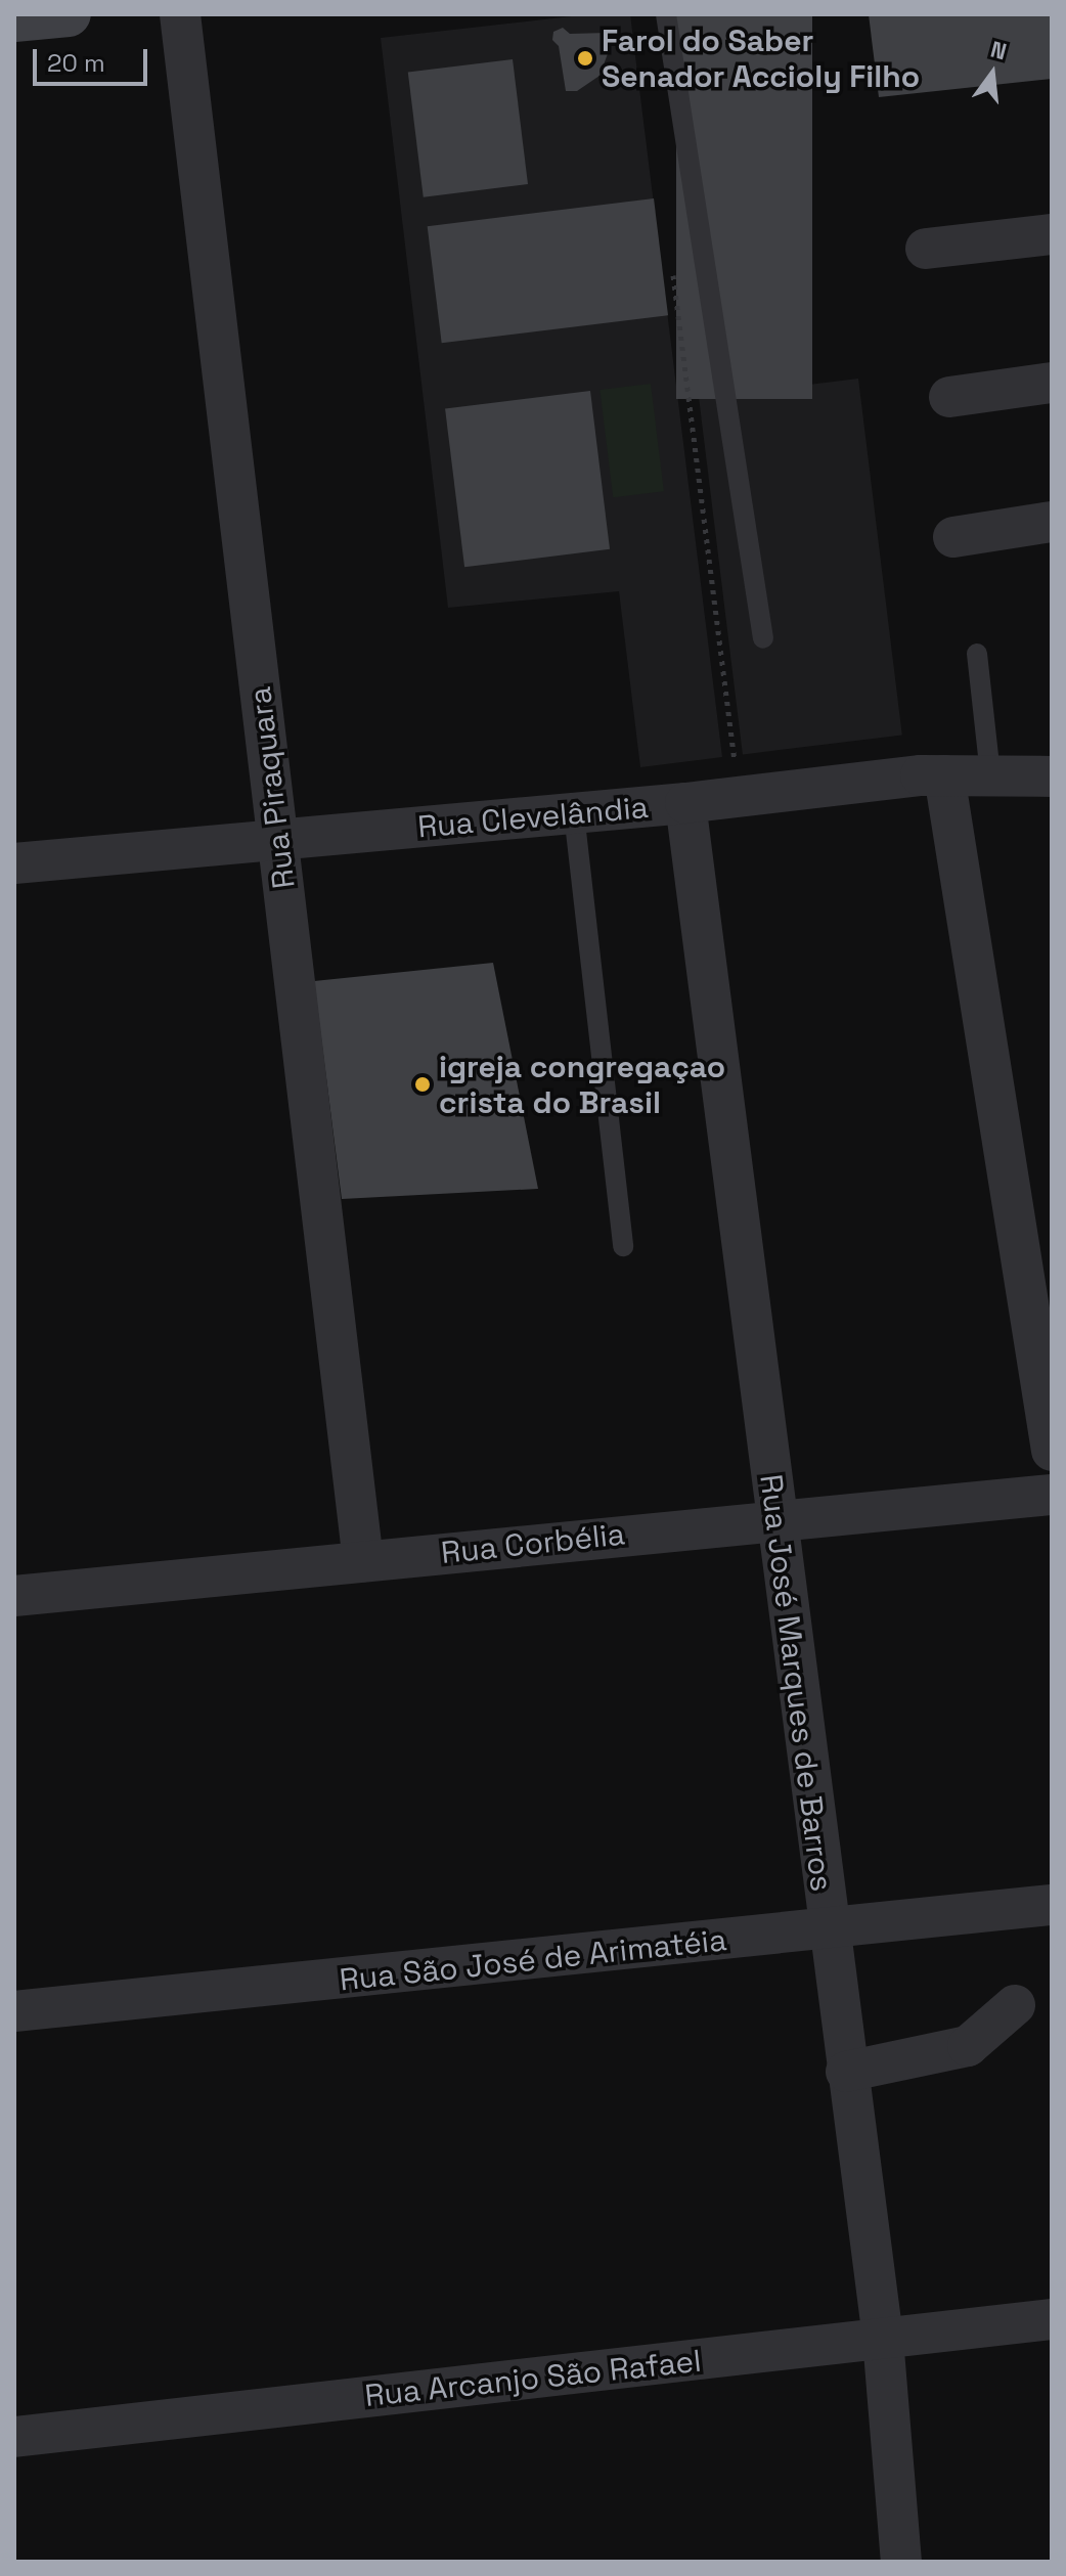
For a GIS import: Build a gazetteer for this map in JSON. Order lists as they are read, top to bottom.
{
  "streets": {
    "street": [
      "Rua Piraquara",
      "Rua Clevelândia",
      "Rua Corbélia",
      "Rua José Marques de Barros",
      "Rua São José de Arimatéia",
      "Rua Arcanjo São Rafael"
    ]
  },
  "crossings": [
    ["Rua Piraquara", "Rua Clevelândia"],
    ["Rua Piraquara", "Rua Corbélia"],
    ["Rua Clevelândia", "Rua José Marques de Barros"],
    ["Rua Corbélia", "Rua José Marques de Barros"],
    ["Rua José Marques de Barros", "Rua São José de Arimatéia"],
    ["Rua José Marques de Barros", "Rua Arcanjo São Rafael"]
  ],
  "places": ["Farol do Saber Senador Accioly Filho", "igreja congregaçao crista do Brasil"],
  "scale_bar": "20 m",
  "north": "top"
}
